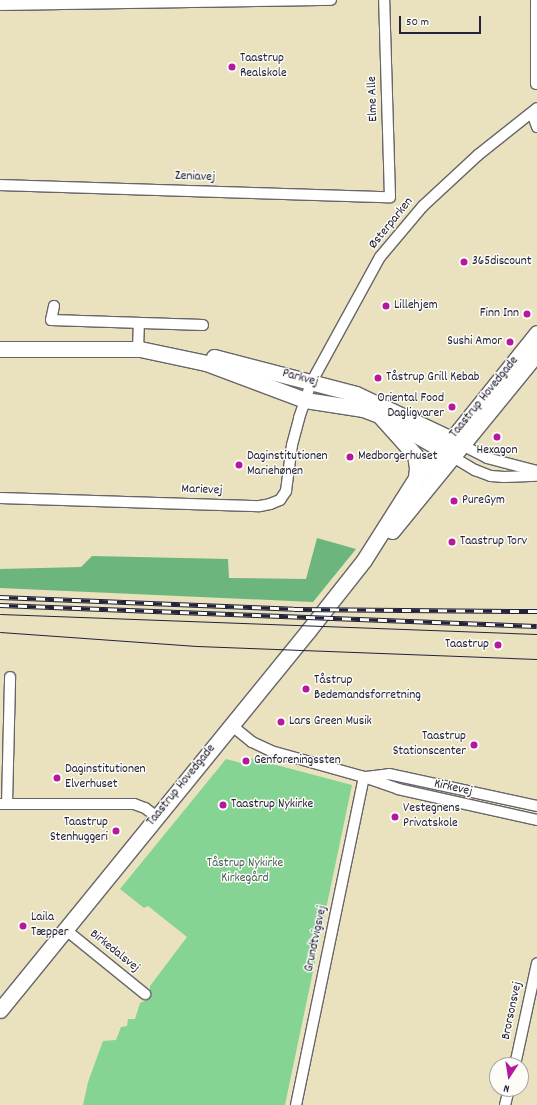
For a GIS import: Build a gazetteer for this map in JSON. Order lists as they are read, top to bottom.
{
  "streets": {
    "street": [
      "Elme Alle",
      "Zeniavej",
      "Østerparken",
      "Parkvej",
      "Taastrup Hovedgade",
      "Marievej",
      "Kirkevej",
      "Grundtvigsvej",
      "Birkedalsvej",
      "Brorsonsvej"
    ]
  },
  "crossings": [
    ["Elme Alle", "Zeniavej"],
    ["Østerparken", "Parkvej"],
    ["Østerparken", "Marievej"],
    ["Parkvej", "Taastrup Hovedgade"],
    ["Parkvej", "Marievej"],
    ["Taastrup Hovedgade", "Kirkevej"],
    ["Taastrup Hovedgade", "Birkedalsvej"],
    ["Kirkevej", "Grundtvigsvej"]
  ],
  "parks": ["Tåstrup Nykirke Kirkegård"],
  "places": [
    "Taastrup Realskole",
    "365discount",
    "Lillehjem",
    "Finn Inn",
    "Sushi Amor",
    "Tåstrup Grill Kebab",
    "Oriental Food Dagligvarer",
    "Hexagon",
    "Medborgerhuset",
    "Daginstitutionen Mariehønen",
    "PureGym",
    "Taastrup Torv",
    "Taastrup",
    "Tåstrup Bedemandsforretning",
    "Lars Green Musik",
    "Taastrup Stationscenter",
    "Genforeningssten",
    "Daginstitutionen Elverhuset",
    "Taastrup Nykirke",
    "Vestegnens Privatskole",
    "Taastrup Stenhuggeri",
    "Laila Tæpper"
  ],
  "scale_bar": "50 m",
  "north": "bottom"
}
